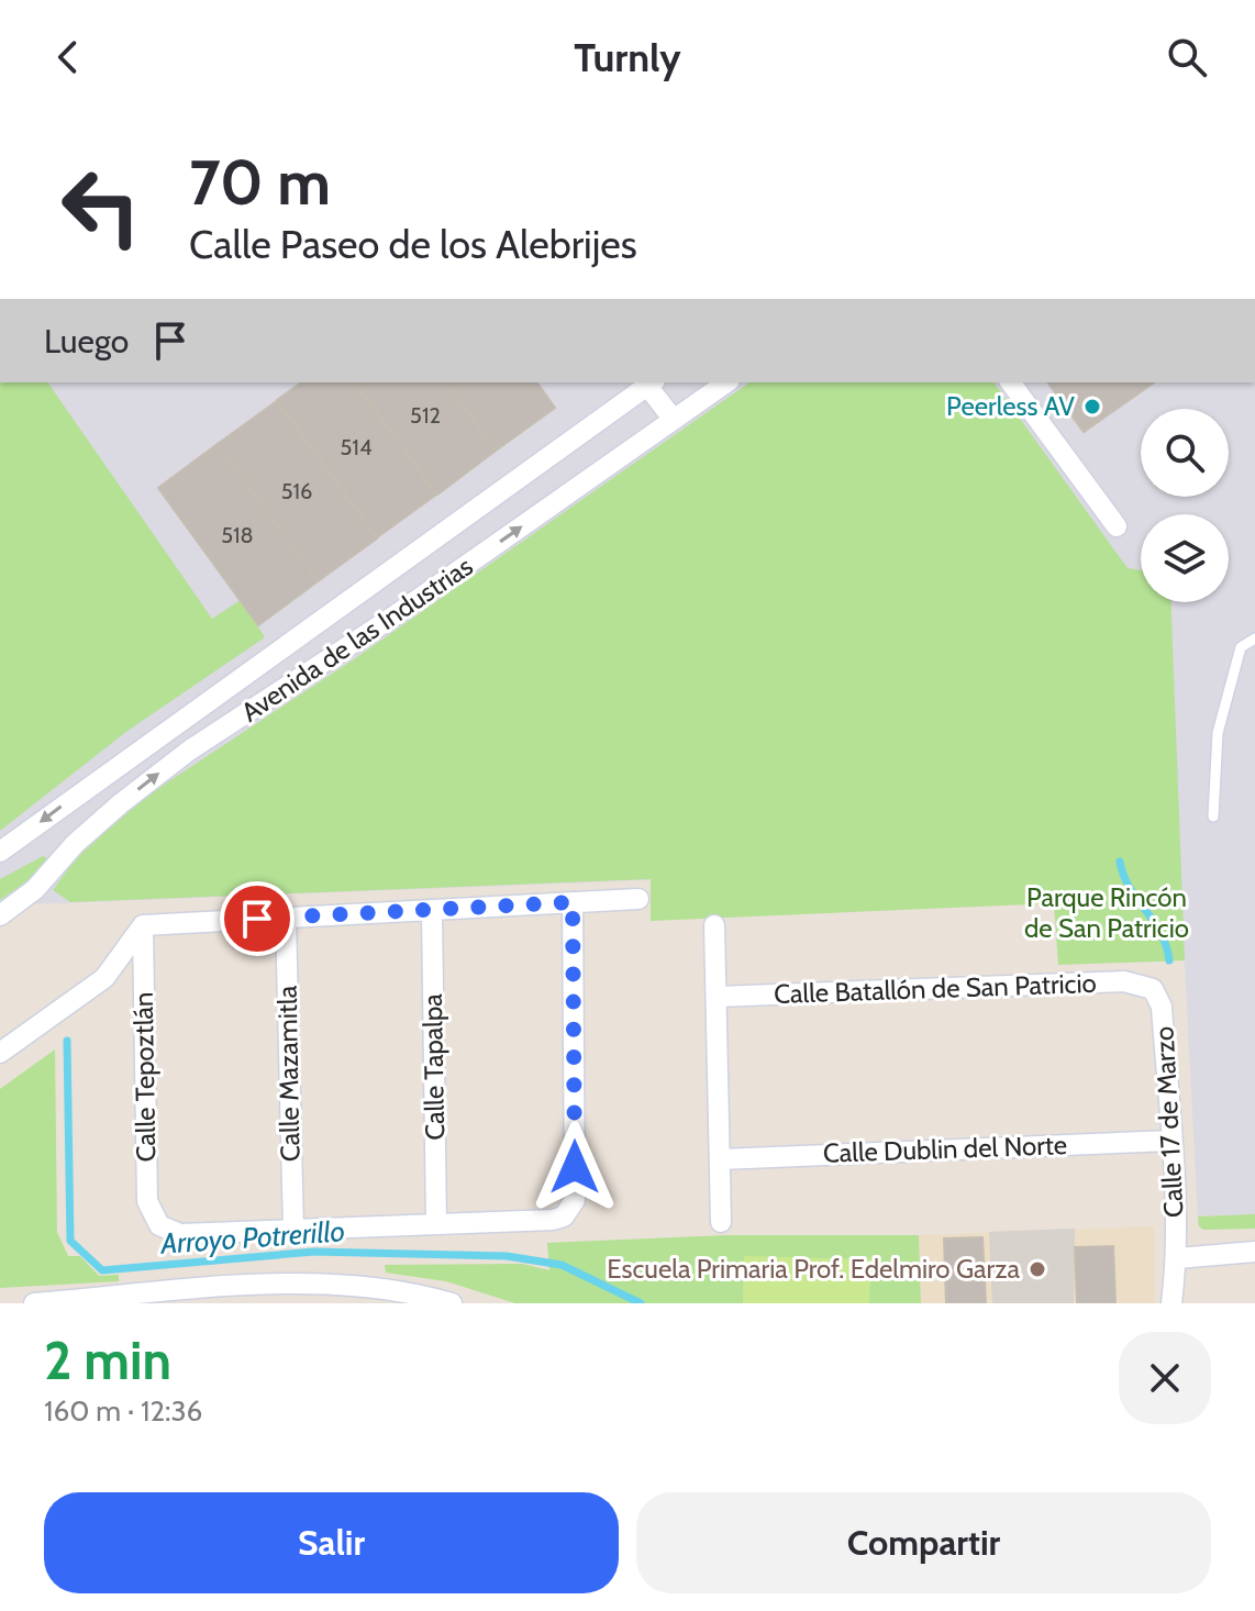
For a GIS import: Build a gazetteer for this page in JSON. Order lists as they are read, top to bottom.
{
  "streets": {
    "street": [
      "Avenida de las Industrias",
      "Calle Batallón de San Patricio",
      "Calle Tapalpa",
      "Calle Mazamitla",
      "Calle Tepoztlán",
      "Calle 17 de Marzo",
      "Calle Dublin del Norte"
    ]
  },
  "crossings": [
    ["Calle Batallón de San Patricio", "Calle 17 de Marzo"],
    ["Calle Mazamitla", "Calle Tepoztlán"],
    ["Calle 17 de Marzo", "Calle Dublin del Norte"]
  ],
  "water": ["Arroyo Potrerillo"],
  "parks": ["Parque Rincón de San Patricio"],
  "places": ["Peerless AV", "Escuela Primaria Prof. Edelmiro Garza"],
  "house_numbers": [
    "512",
    "514",
    "516",
    "518"
  ],
  "page": {
    "header": "Turnly",
    "turn": ["70 m", "Calle Paseo de los Alebrijes"],
    "then": "Luego",
    "heading": ["2 min", "160 m · 12:36"],
    "buttons": ["Salir", "Compartir"]
  }
}
